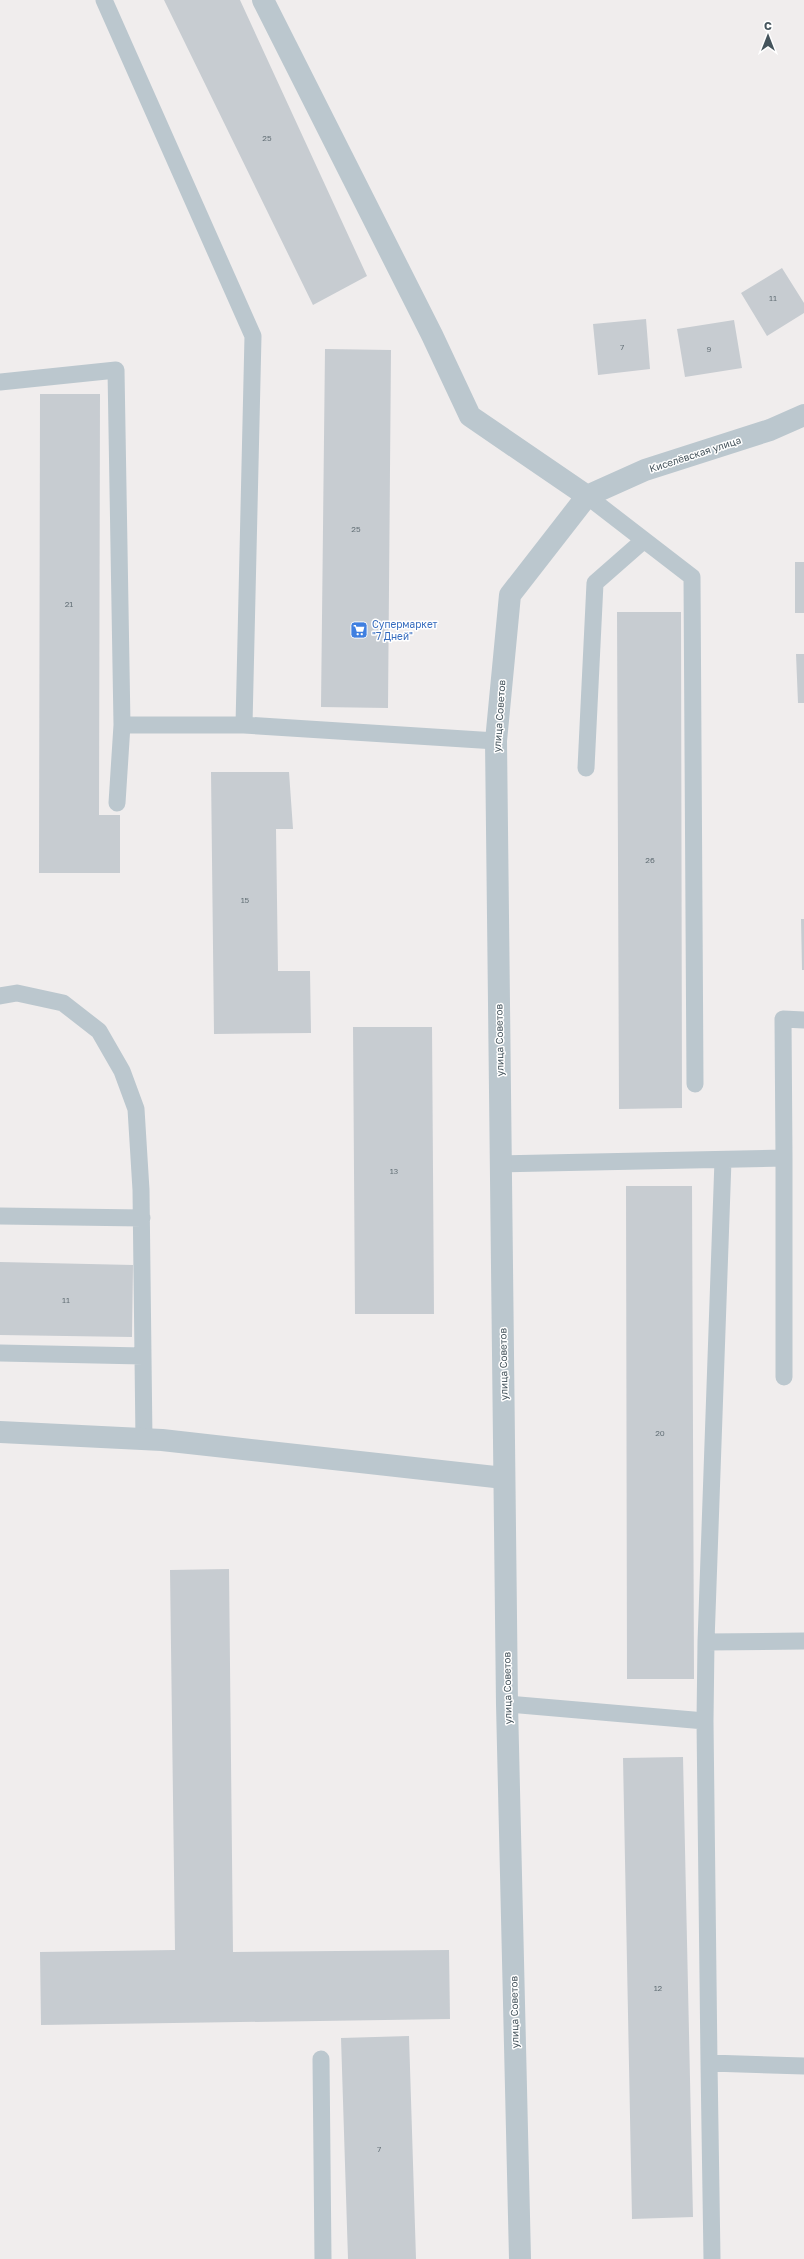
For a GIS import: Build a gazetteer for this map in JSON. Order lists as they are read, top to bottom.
{
  "streets": {
    "street": ["Киселёвская улица", "улица Советов"]
  },
  "crossings": [
    ["Киселёвская улица", "улица Советов"]
  ],
  "places": {
    "supermarket": ["Супермаркет \"7 Дней\""]
  },
  "house_numbers": [
    "25",
    "11",
    "7",
    "9",
    "25",
    "21",
    "26",
    "15",
    "13",
    "11",
    "20",
    "12",
    "7"
  ],
  "north": "top"
}
